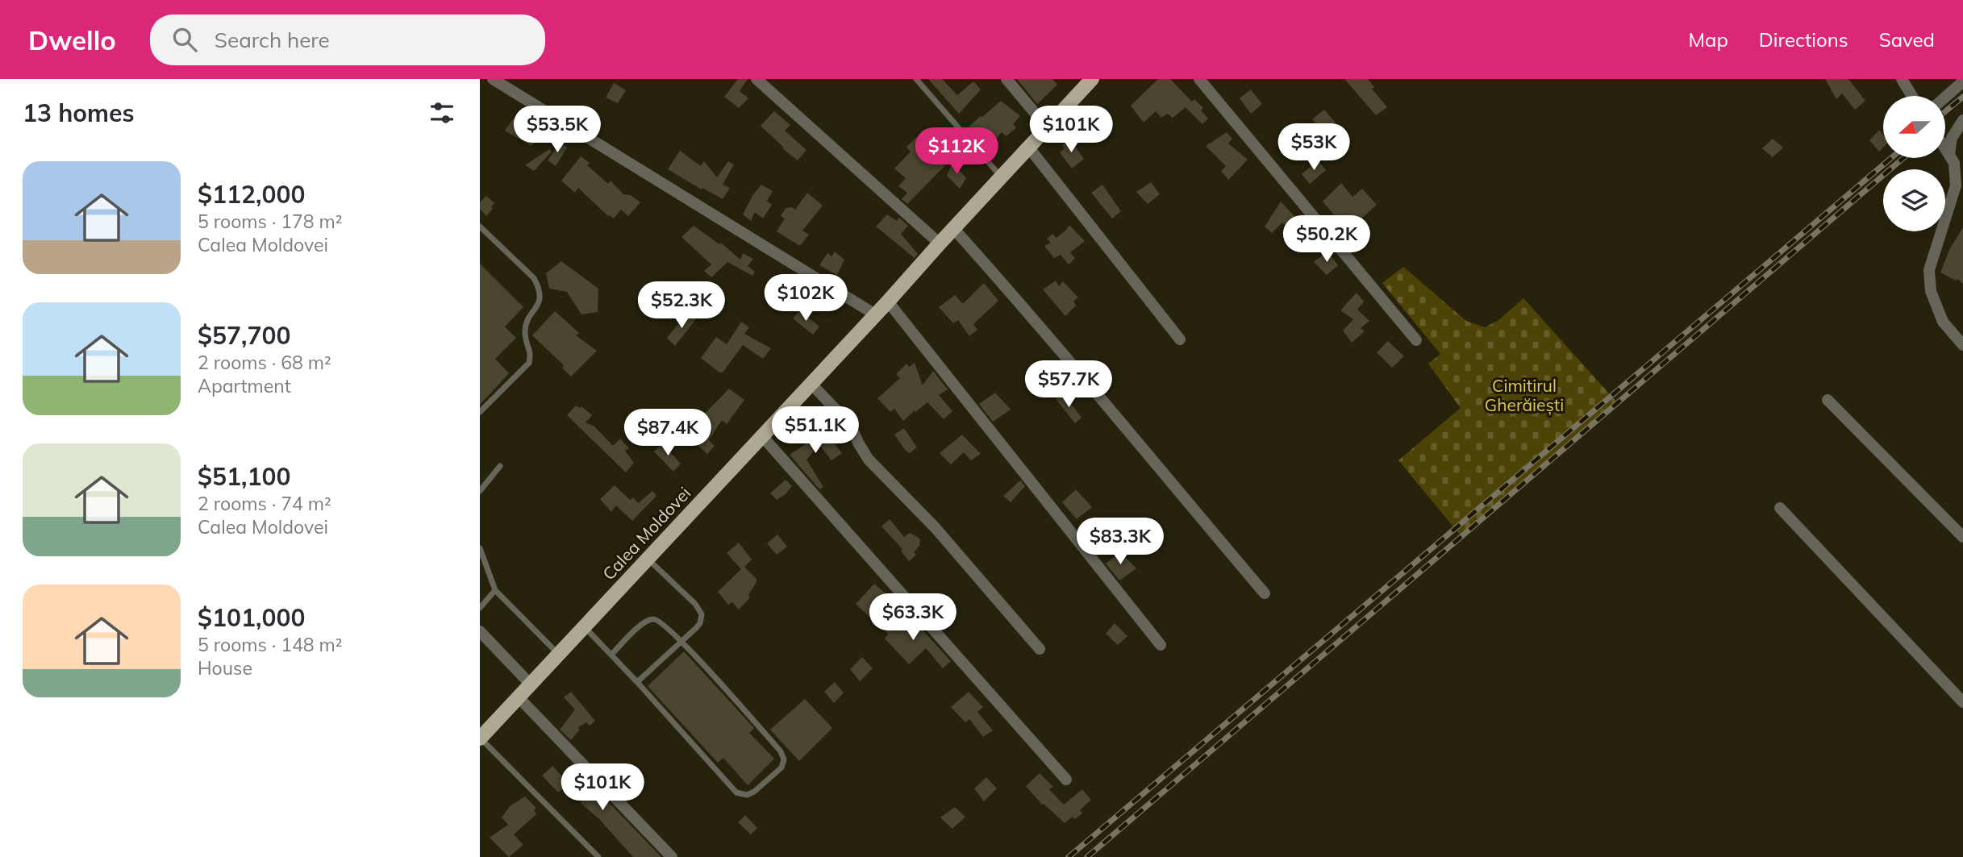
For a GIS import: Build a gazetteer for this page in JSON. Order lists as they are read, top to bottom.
{
  "streets": {
    "main road": ["Calea Moldovei"]
  },
  "parks": ["Cimitirul Gherăiești"],
  "north": "left",
  "page": {
    "header": "Dwello",
    "search": "Search here",
    "nav": ["Map", "Directions", "Saved"],
    "heading": "13 homes",
    "price": [
      "$53.5K",
      "$101K",
      "$53K",
      "$112K",
      "$50.2K",
      "$102K",
      "$52.3K",
      "$57.7K",
      "$51.1K",
      "$87.4K",
      "$83.3K",
      "$63.3K",
      "$101K"
    ],
    "list": [
      {
        "name": "$112,000",
        "note": "5 rooms · 178 m² · Calea Moldovei"
      },
      {
        "name": "$57,700",
        "note": "2 rooms · 68 m² · Apartment"
      },
      {
        "name": "$51,100",
        "note": "2 rooms · 74 m² · Calea Moldovei"
      },
      {
        "name": "$101,000",
        "note": "5 rooms · 148 m² · House"
      }
    ]
  }
}
